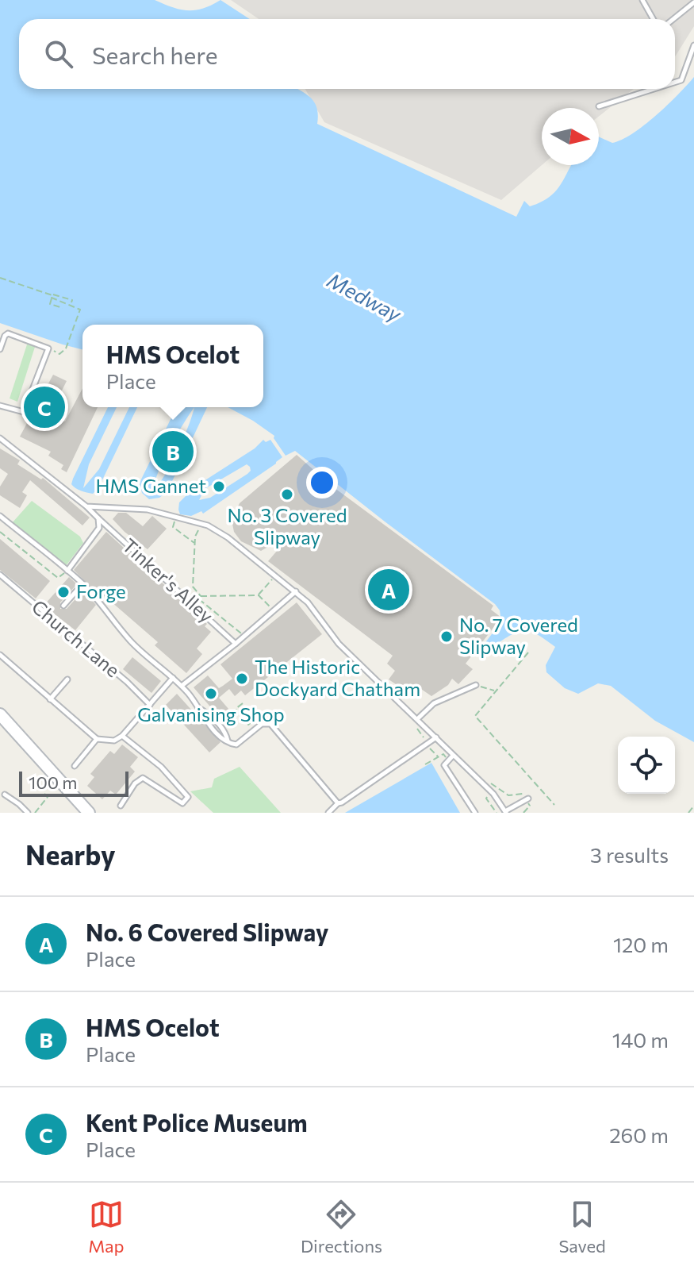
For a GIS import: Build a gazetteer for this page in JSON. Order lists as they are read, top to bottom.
{
  "streets": {
    "lane": ["Tinker's Alley", "Church Lane"]
  },
  "water": ["Medway"],
  "places": [
    "HMS Gannet",
    "No. 3 Covered Slipway",
    "Forge",
    "No. 7 Covered Slipway",
    "The Historic Dockyard Chatham",
    "Galvanising Shop"
  ],
  "scale_bar": "100 m",
  "north": "right",
  "page": {
    "search": "Search here",
    "popup": ["HMS Ocelot", "Place"],
    "pins": ["C", "B", "A"],
    "scale": "100 m",
    "heading": ["Nearby", "3 results"],
    "list": [
      {
        "mark": "A",
        "name": "No. 6 Covered Slipway",
        "note": "Place",
        "value": "120 m"
      },
      {
        "mark": "B",
        "name": "HMS Ocelot",
        "note": "Place",
        "value": "140 m"
      },
      {
        "mark": "C",
        "name": "Kent Police Museum",
        "note": "Place",
        "value": "260 m"
      }
    ],
    "nav": ["Map", "Directions", "Saved"]
  }
}
